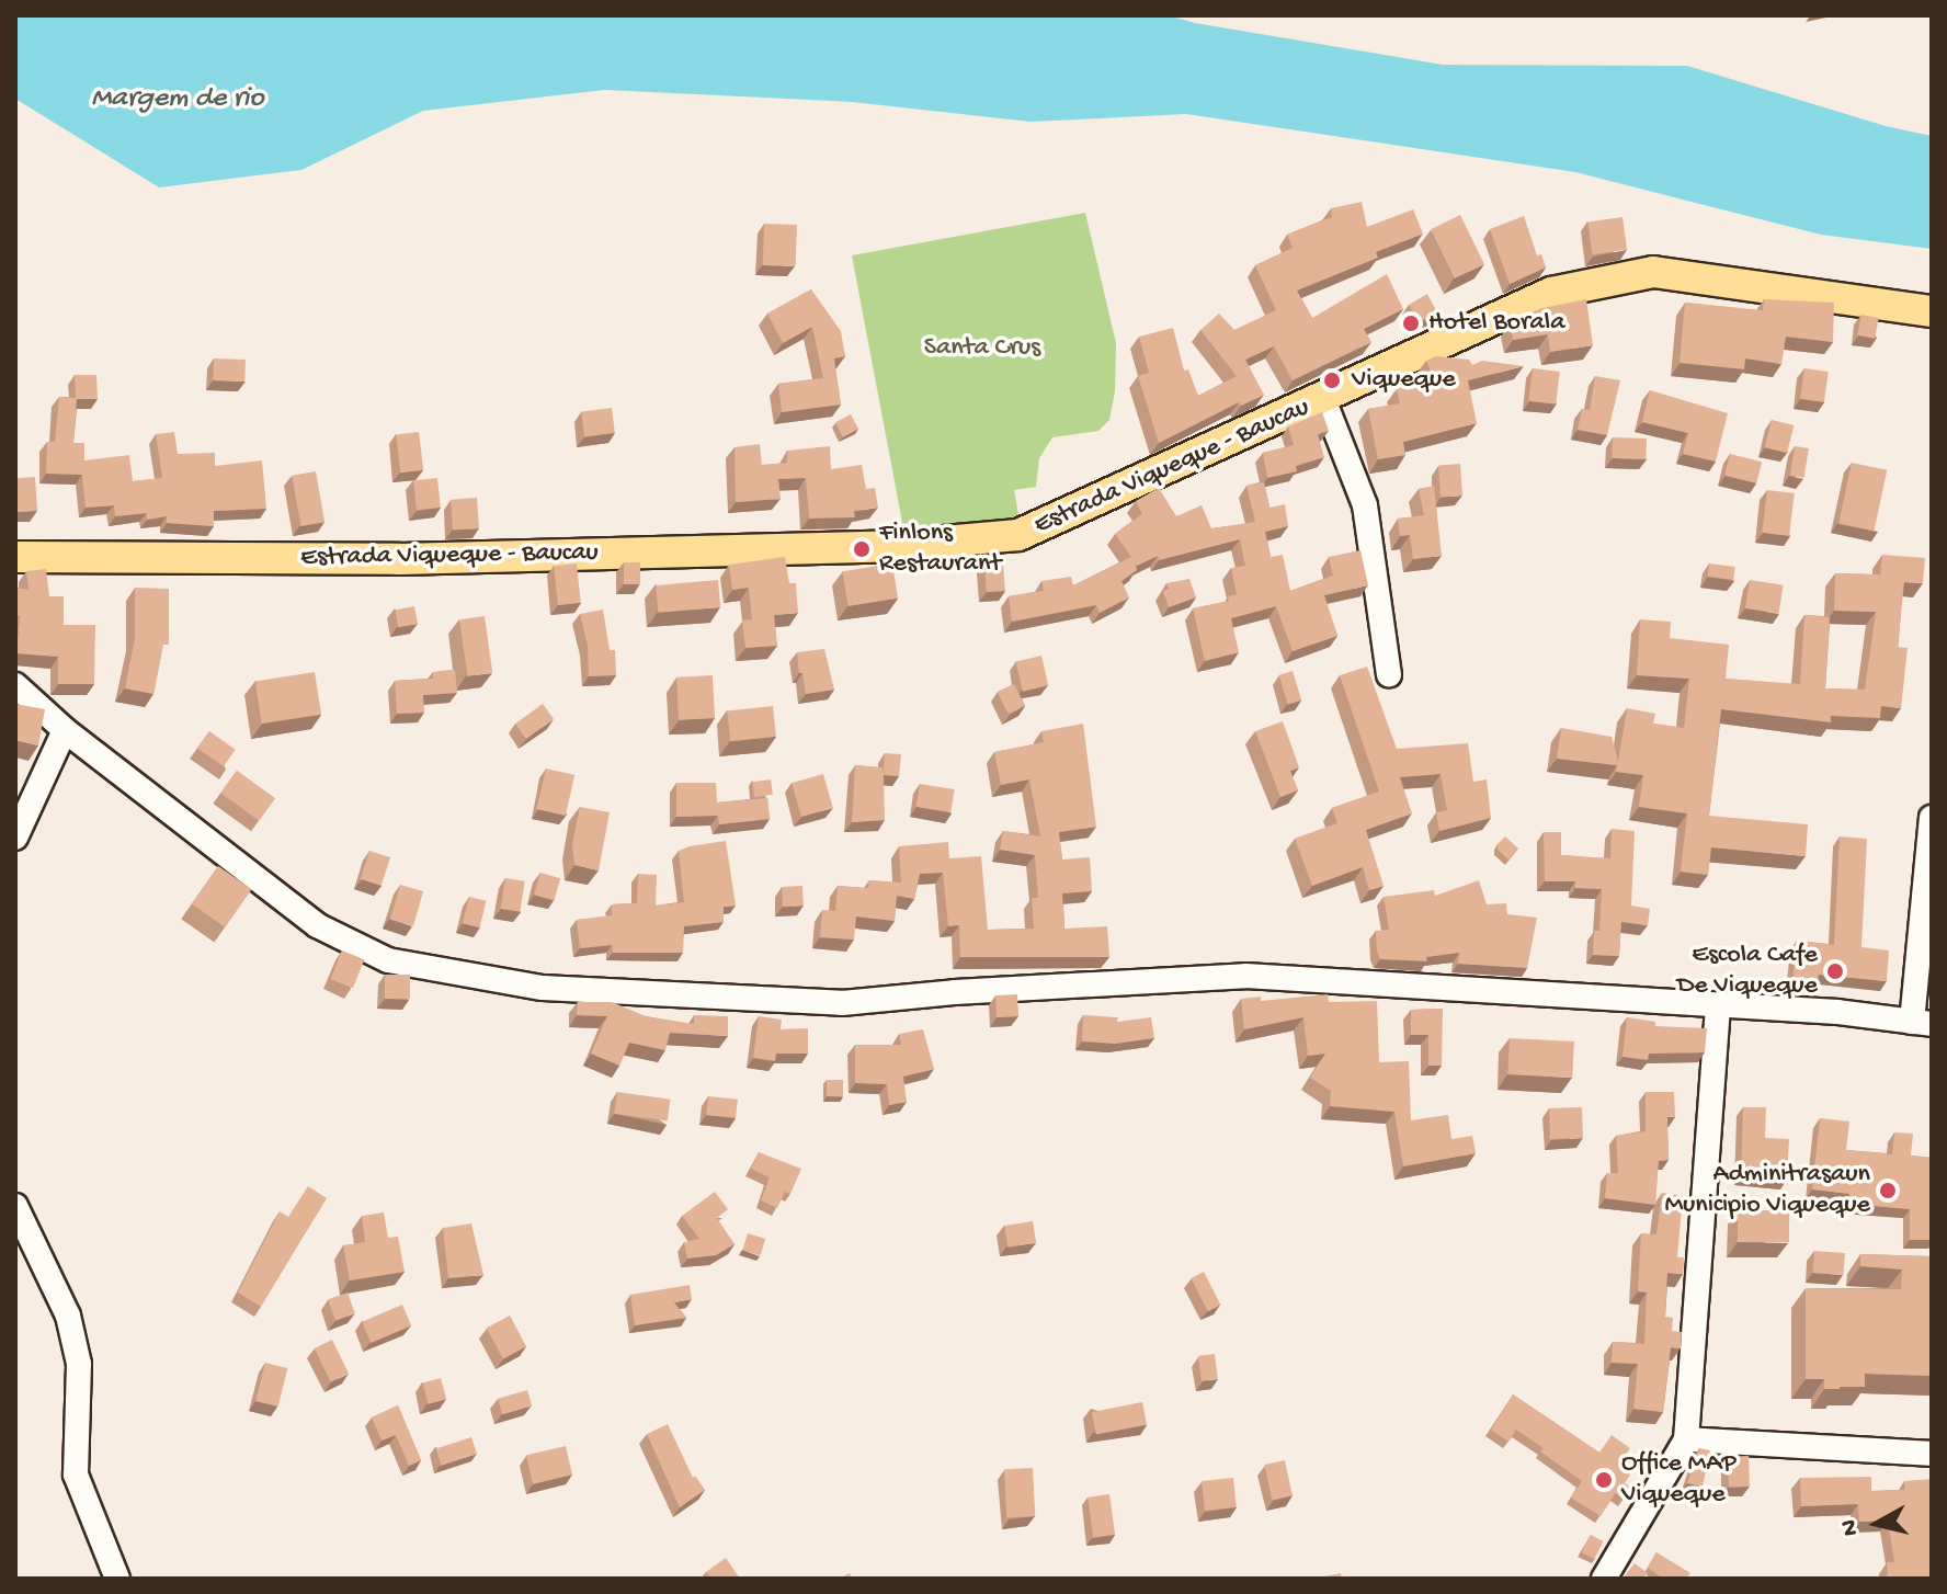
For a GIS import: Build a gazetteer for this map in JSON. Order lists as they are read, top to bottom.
{
  "streets": {
    "main road": ["Estrada Viqueque - Baucau"]
  },
  "water": ["Margem de rio"],
  "parks": ["Santa Crus"],
  "places": [
    "Hotel Borala",
    "Viqueque",
    "Finlons Restaurant",
    "Escola Cafe De Viqueque",
    "Adminitrasaun Municipio Viqueque",
    "Office MAP Viqueque"
  ],
  "north": "left"
}
